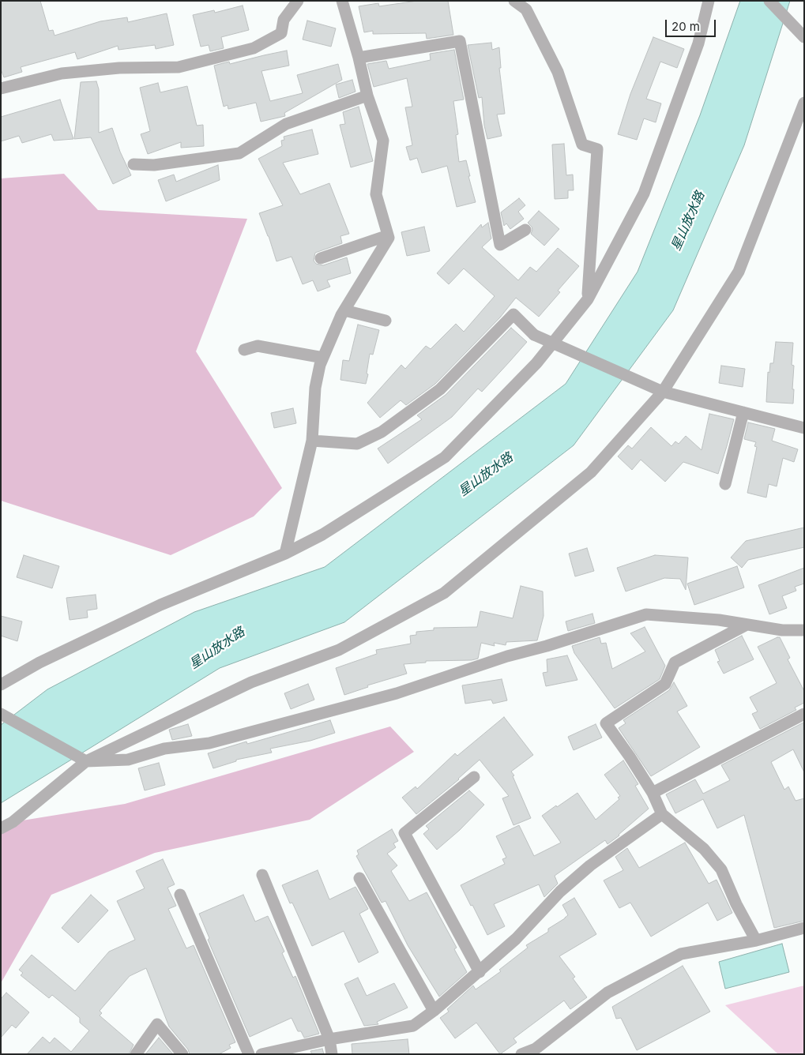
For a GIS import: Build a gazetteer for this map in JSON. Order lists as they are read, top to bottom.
{
  "water": ["星山放水路"],
  "scale_bar": "20 m"
}
